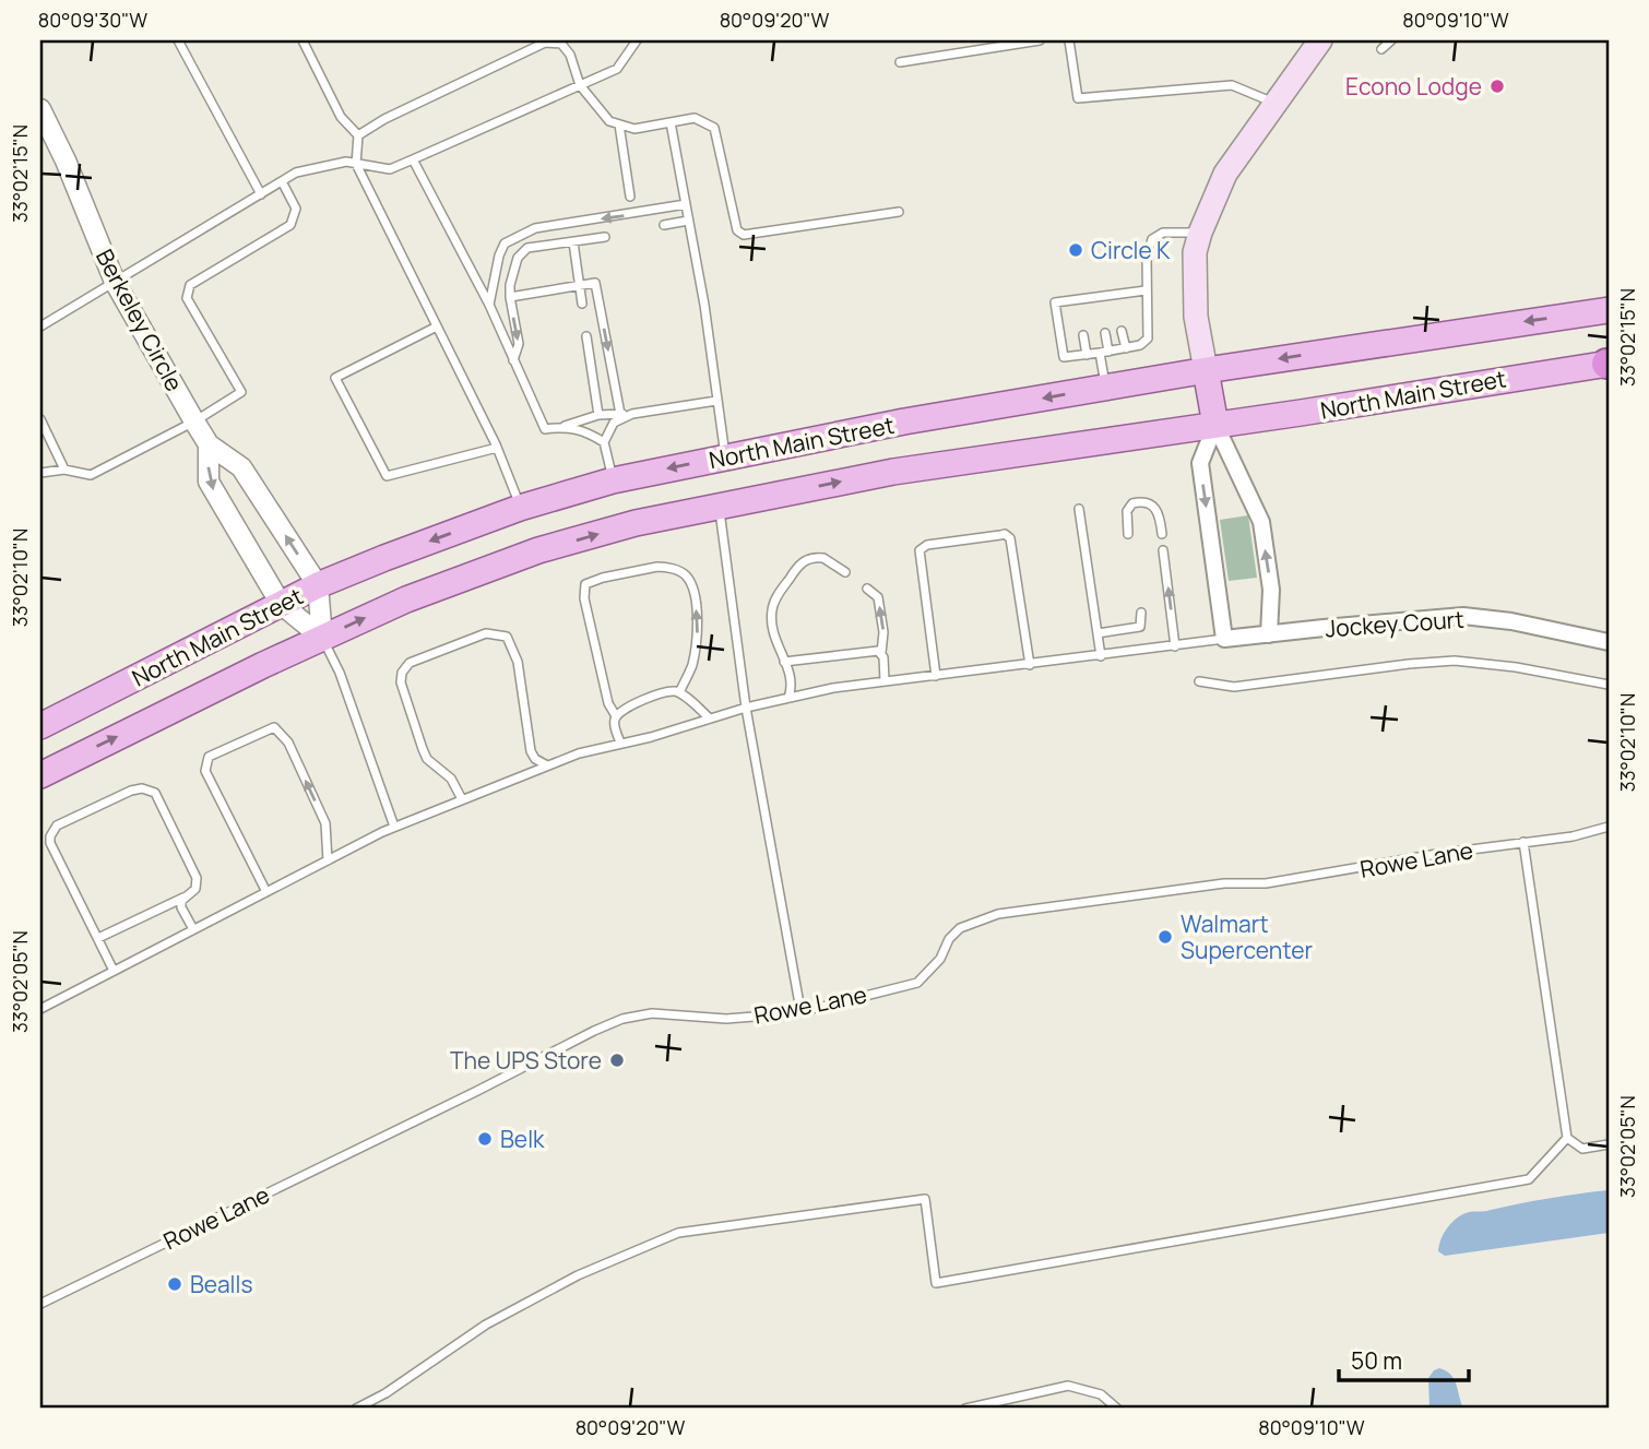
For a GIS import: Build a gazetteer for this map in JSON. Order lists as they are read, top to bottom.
{
  "streets": {
    "main road": ["North Main Street"],
    "street": ["Berkeley Circle", "Jockey Court"],
    "lane": ["Rowe Lane"]
  },
  "crossings": [
    ["Berkeley Circle", "North Main Street"]
  ],
  "places": [
    "Econo Lodge",
    "Circle K",
    "Walmart Supercenter",
    "The UPS Store",
    "Belk",
    "Bealls"
  ],
  "scale_bar": "50 m",
  "coordinates": [
    "80°09'30\"W",
    "80°09'20\"W",
    "80°09'10\"W",
    "33°02'15\"N",
    "33°02'10\"N",
    "33°02'05\"N"
  ]
}
